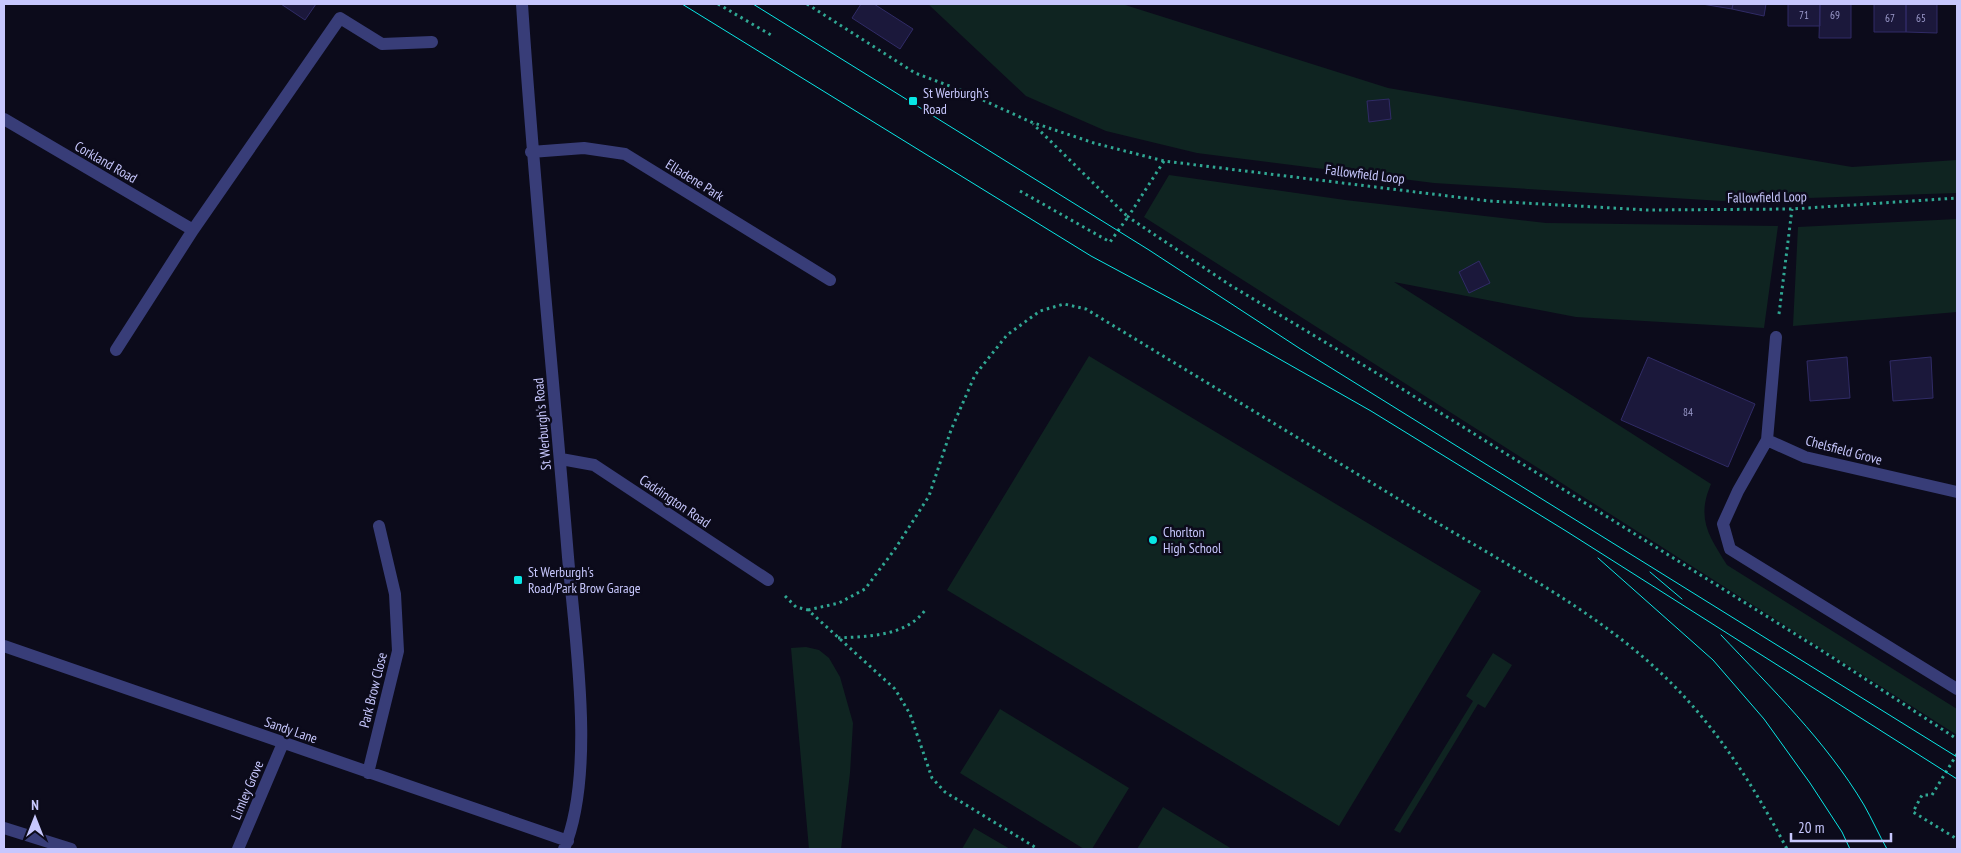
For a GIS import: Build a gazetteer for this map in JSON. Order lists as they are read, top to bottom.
{
  "streets": {
    "street": [
      "Corkland Road",
      "Elladene Park",
      "St Werburgh's Road",
      "Chelsfield Grove",
      "Caddington Road",
      "Park Brow Close",
      "Sandy Lane",
      "Limley Grove"
    ],
    "path": ["Fallowfield Loop"]
  },
  "crossings": [
    ["Elladene Park", "St Werburgh's Road"],
    ["St Werburgh's Road", "Caddington Road"],
    ["St Werburgh's Road", "Sandy Lane"],
    ["Park Brow Close", "Sandy Lane"],
    ["Sandy Lane", "Limley Grove"]
  ],
  "places": {
    "transit": ["St Werburgh's Road", "St Werburgh's Road/Park Brow Garage"],
    "other": ["Chorlton High School"]
  },
  "house_numbers": [
    "71",
    "69",
    "67",
    "65",
    "84"
  ],
  "scale_bar": "20 m",
  "north": "top"
}
